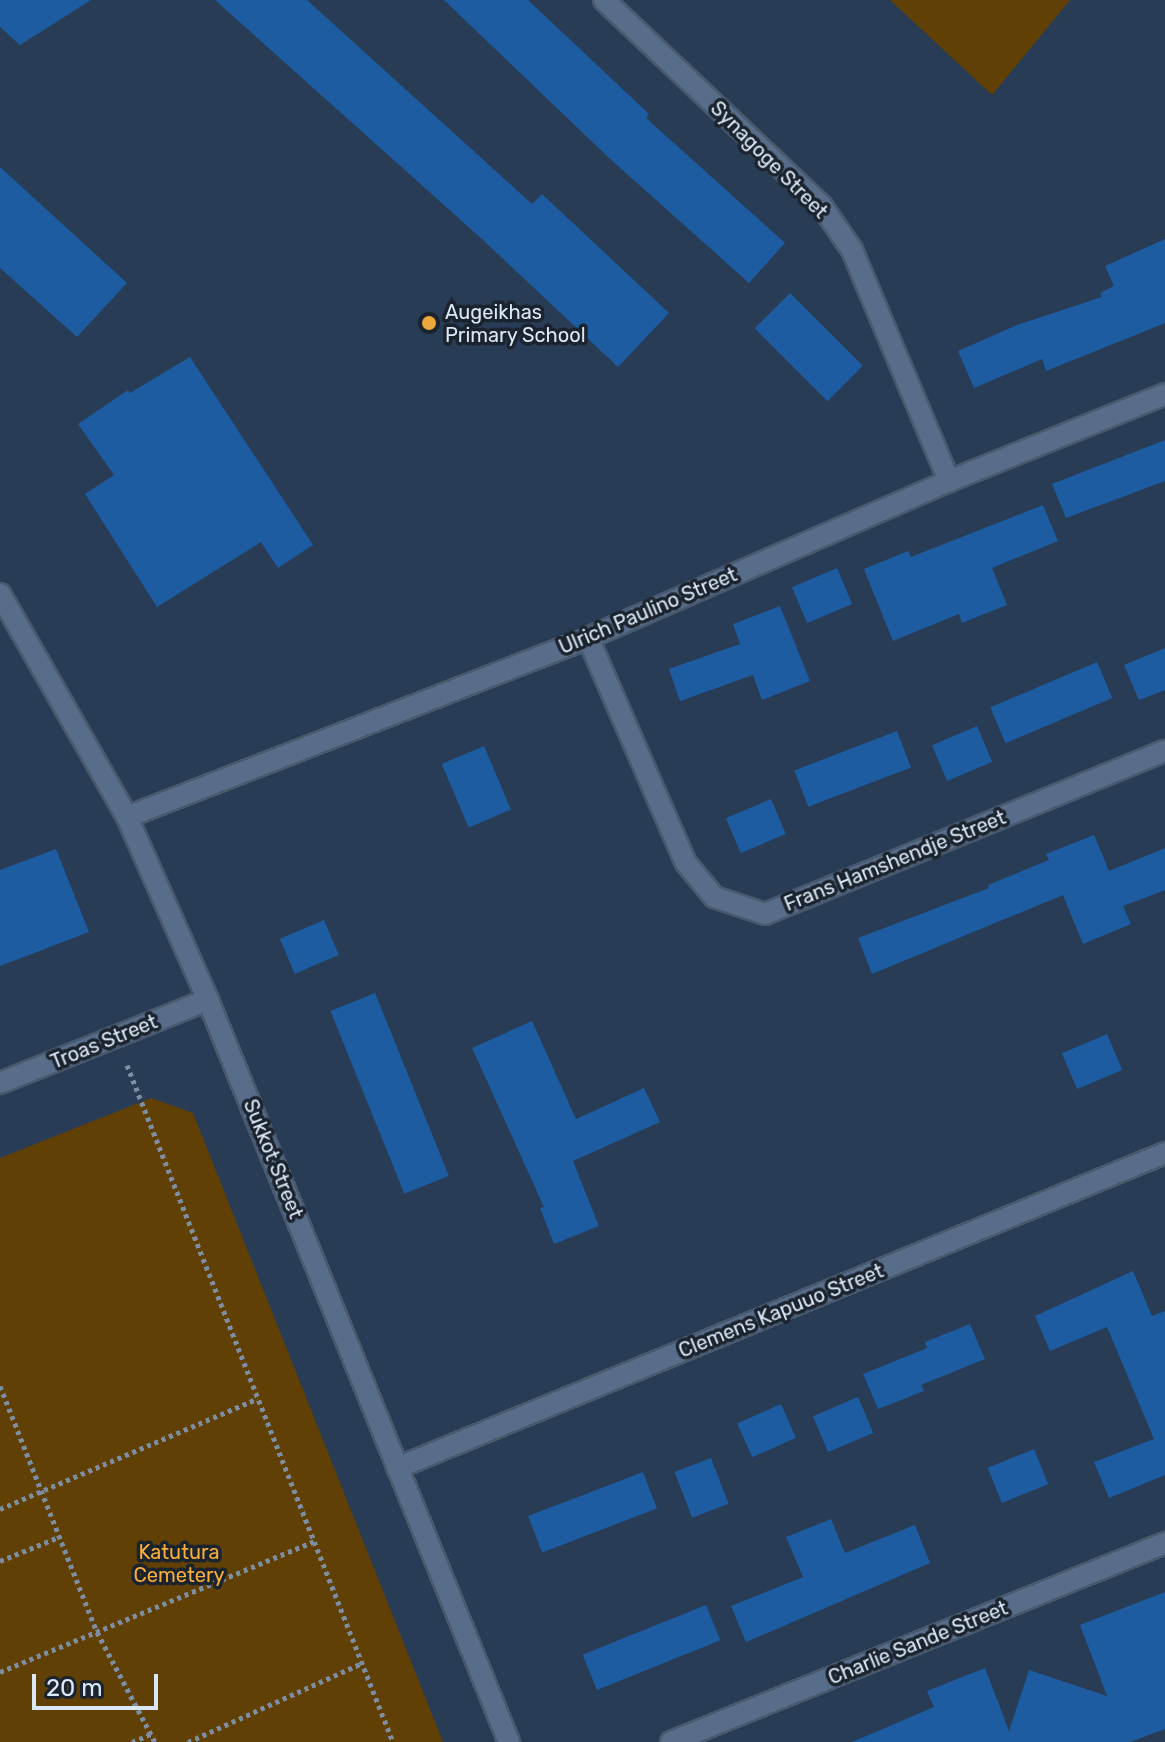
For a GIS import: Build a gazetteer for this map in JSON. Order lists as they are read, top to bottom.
{
  "streets": {
    "street": [
      "Synagoge Street",
      "Ulrich Paulino Street",
      "Frans Hamshendje Street",
      "Troas Street",
      "Sukkot Street",
      "Clemens Kapuuo Street",
      "Charlie Sande Street"
    ]
  },
  "crossings": [
    ["Synagoge Street", "Ulrich Paulino Street"],
    ["Ulrich Paulino Street", "Frans Hamshendje Street"],
    ["Ulrich Paulino Street", "Sukkot Street"],
    ["Troas Street", "Sukkot Street"],
    ["Sukkot Street", "Clemens Kapuuo Street"]
  ],
  "parks": ["Katutura Cemetery"],
  "places": ["Augeikhas Primary School"],
  "scale_bar": "20 m"
}
